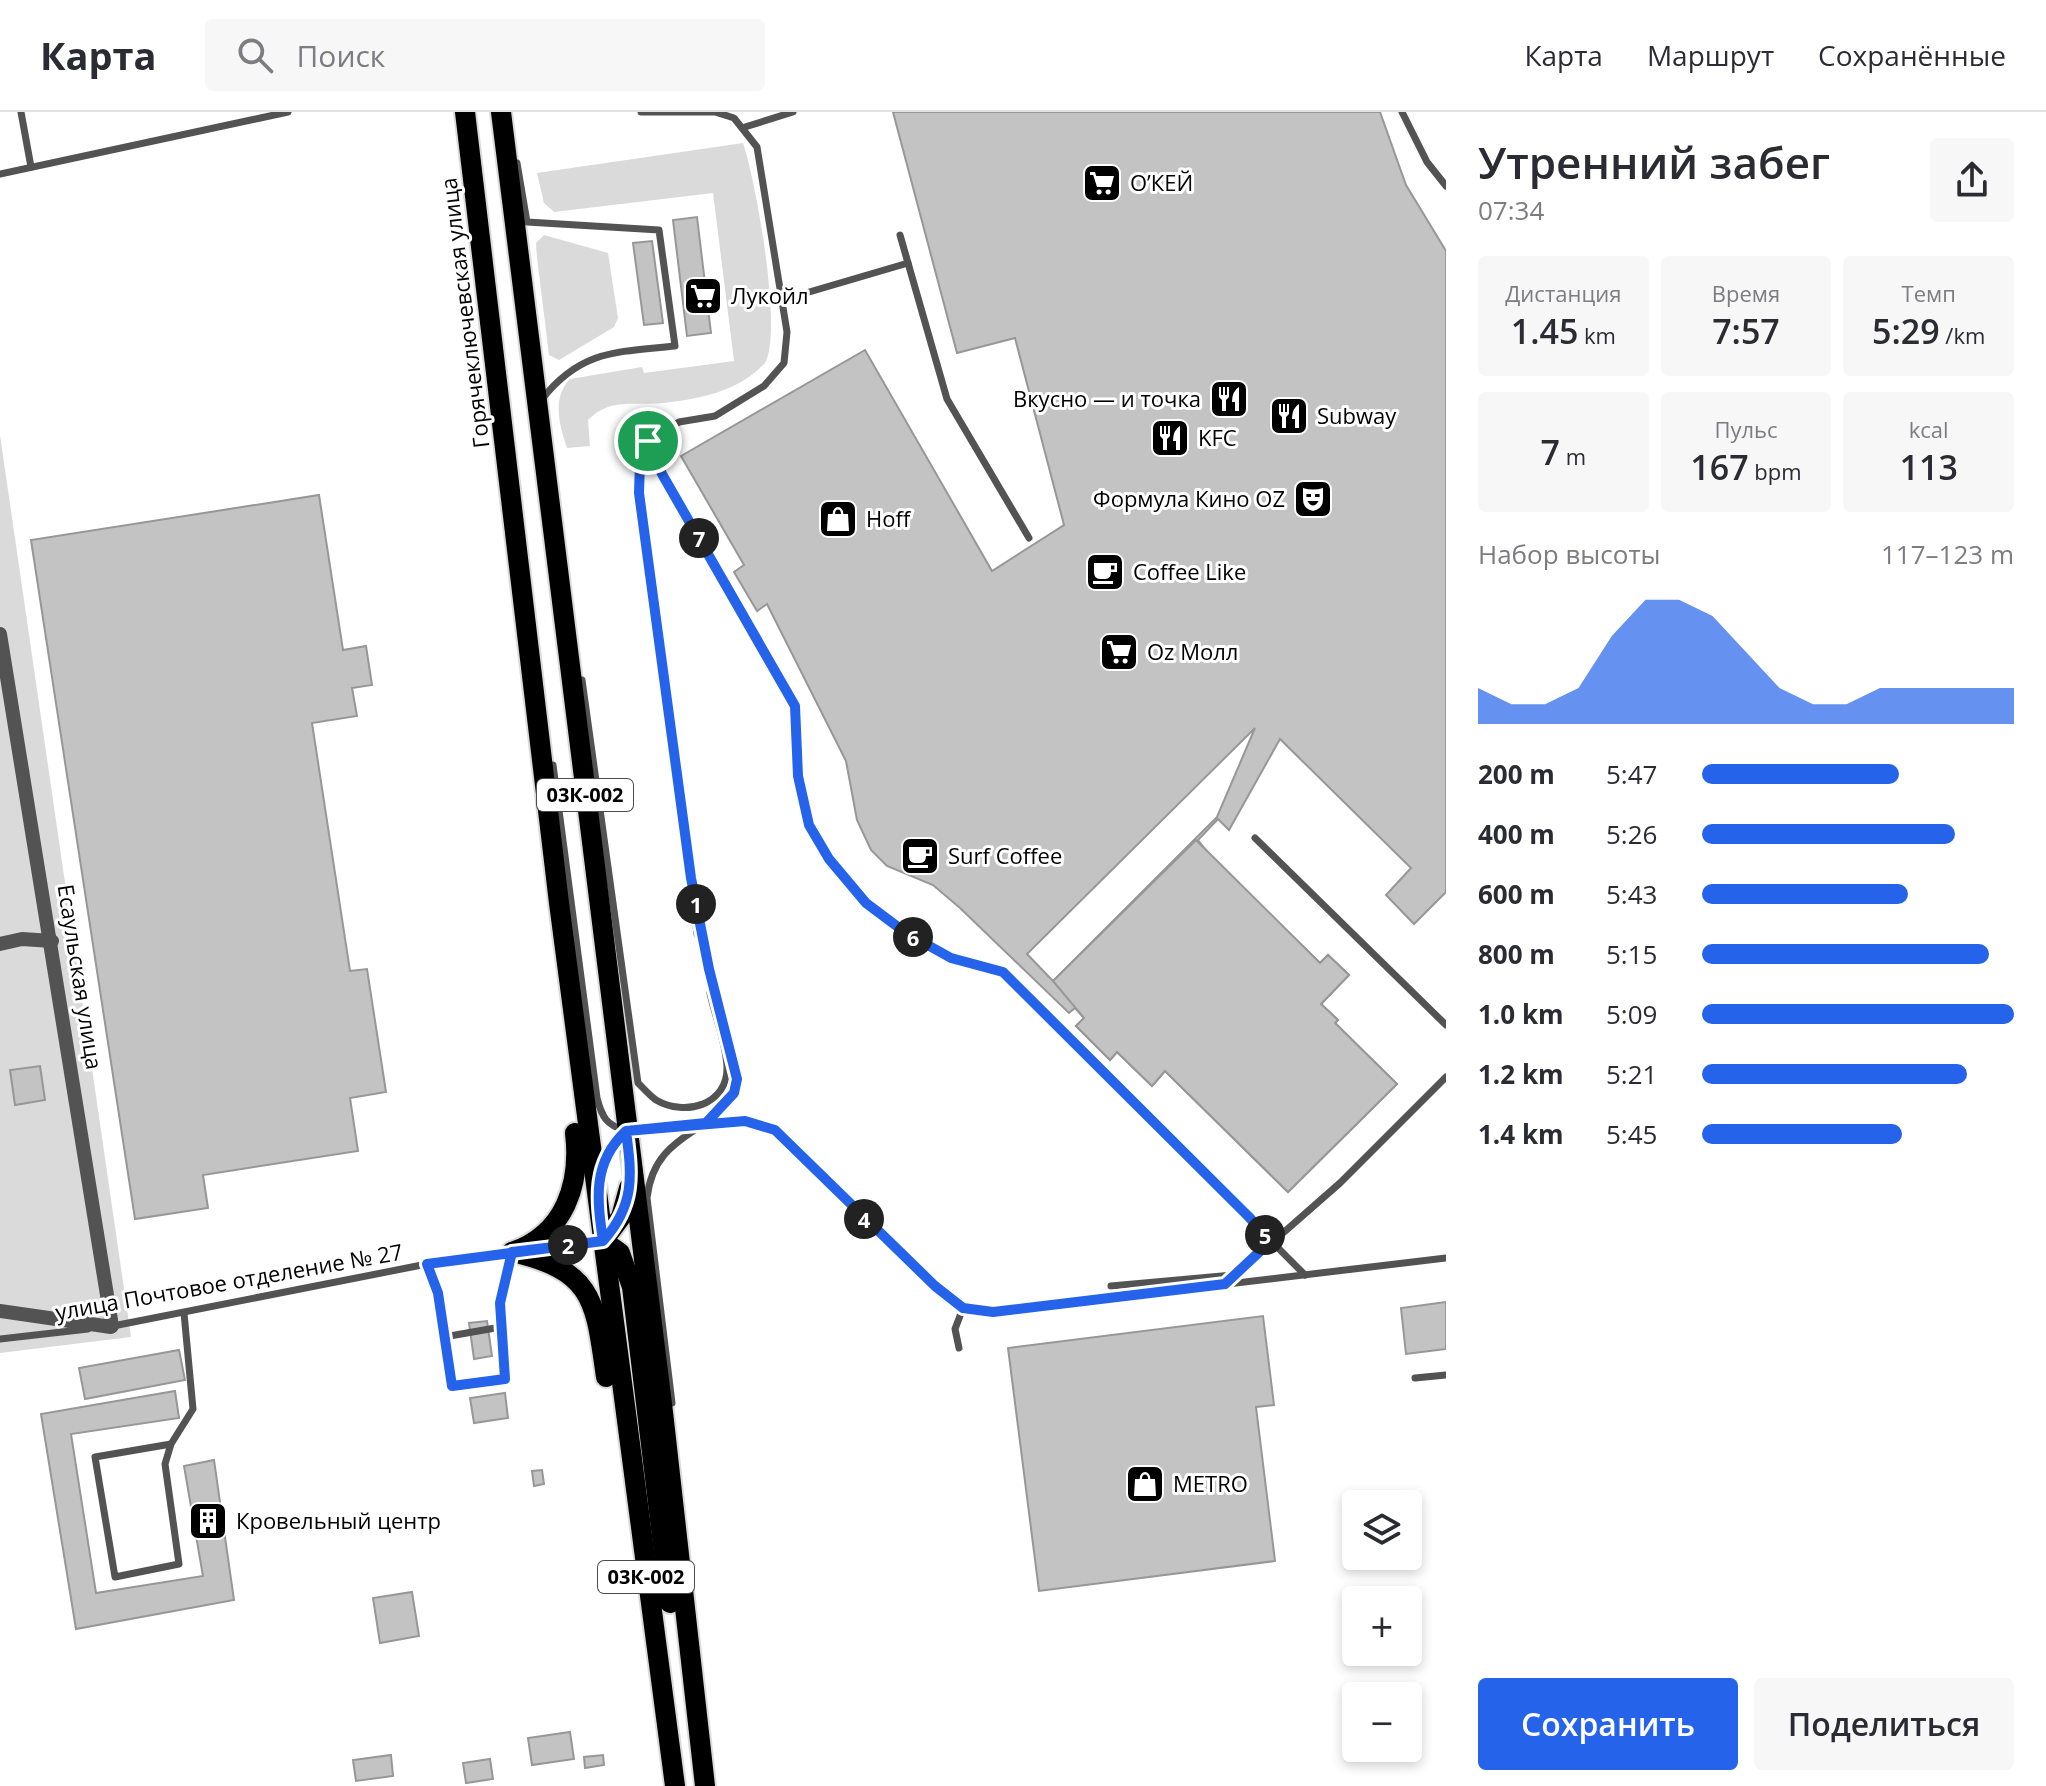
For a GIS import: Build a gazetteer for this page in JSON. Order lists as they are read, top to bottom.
{
  "streets": {
    "main road": ["Горячеключевская улица", "03К-002"],
    "street": ["Есаульская улица"],
    "lane": ["улица Почтовое отделение № 27"]
  },
  "crossings": [
    ["Горячеключевская улица", "03К-002"],
    ["Есаульская улица", "улица Почтовое отделение № 27"]
  ],
  "places": {
    "supermarket": ["О’КЕЙ", "Лукойл", "Oz Молл"],
    "restaurant": ["Вкусно — и точка", "Subway", "KFC"],
    "theatre": ["Формула Кино OZ"],
    "shop": ["Hoff", "METRO"],
    "cafe": ["Coffee Like", "Surf Coffee"],
    "building": ["Кровельный центр"]
  },
  "page": {
    "header": "Карта",
    "search": "Поиск",
    "nav": ["Карта", "Маршрут", "Сохранённые"],
    "heading": ["Утренний забег", "07:34"],
    "stats": [
      ["Дистанция", "1.45 km"],
      ["Время", "7:57"],
      ["Темп", "5:29 /km"],
      ["7 m"],
      ["Пульс", "167 bpm"],
      ["kcal", "113"]
    ],
    "pins": [
      "7",
      "1",
      "6",
      "4",
      "5",
      "2"
    ],
    "chart": ["Набор высоты", "117–123 m"],
    "list": [
      {
        "name": "200 m",
        "note": "5:47"
      },
      {
        "name": "400 m",
        "note": "5:26"
      },
      {
        "name": "600 m",
        "note": "5:43"
      },
      {
        "name": "800 m",
        "note": "5:15"
      },
      {
        "name": "1.0 km",
        "note": "5:09"
      },
      {
        "name": "1.2 km",
        "note": "5:21"
      },
      {
        "name": "1.4 km",
        "note": "5:45"
      }
    ],
    "map_buttons": ["+", "−"],
    "buttons": ["Сохранить", "Поделиться"]
  }
}
